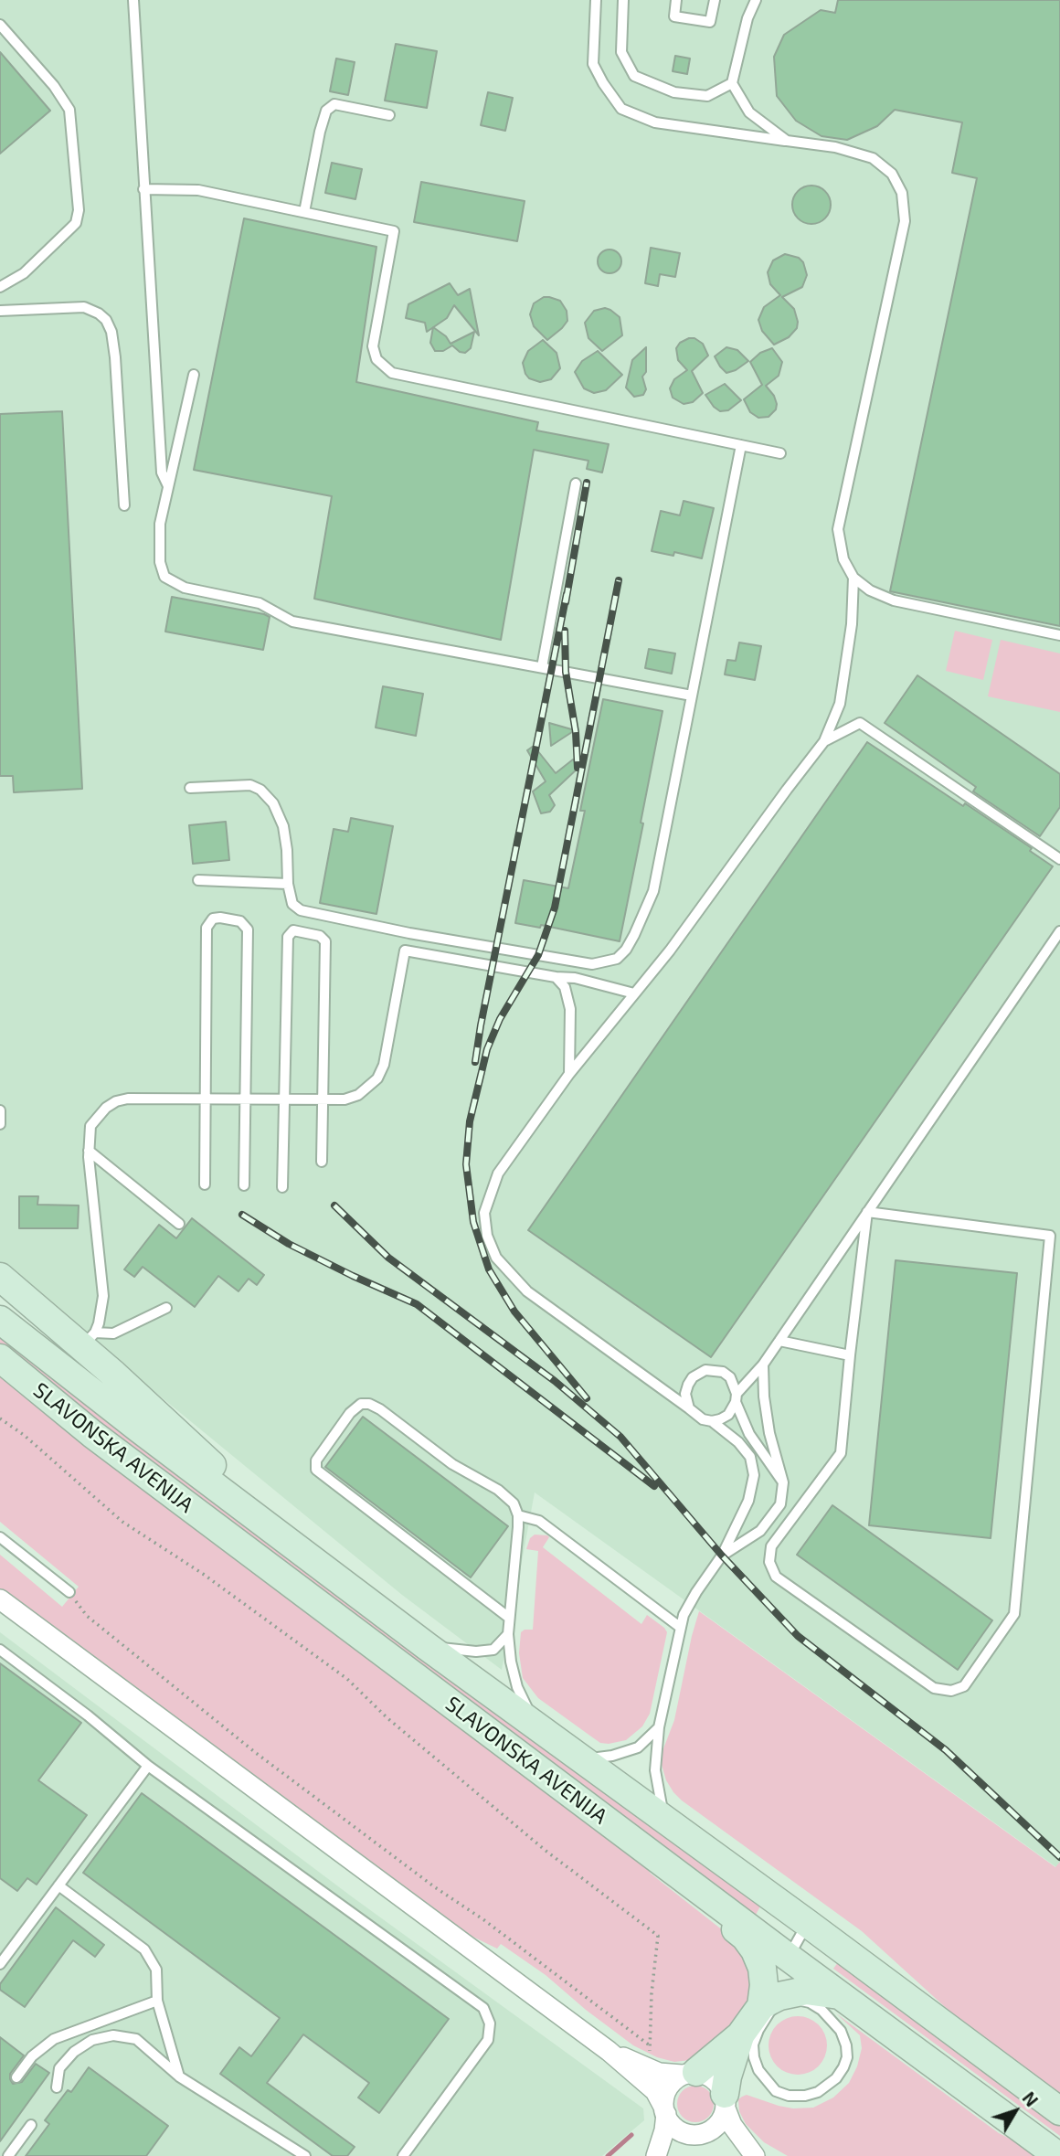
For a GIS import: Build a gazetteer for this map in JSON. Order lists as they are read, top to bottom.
{
  "streets": {
    "main road": ["SLAVONSKA AVENIJA"]
  },
  "north": "top right"
}
